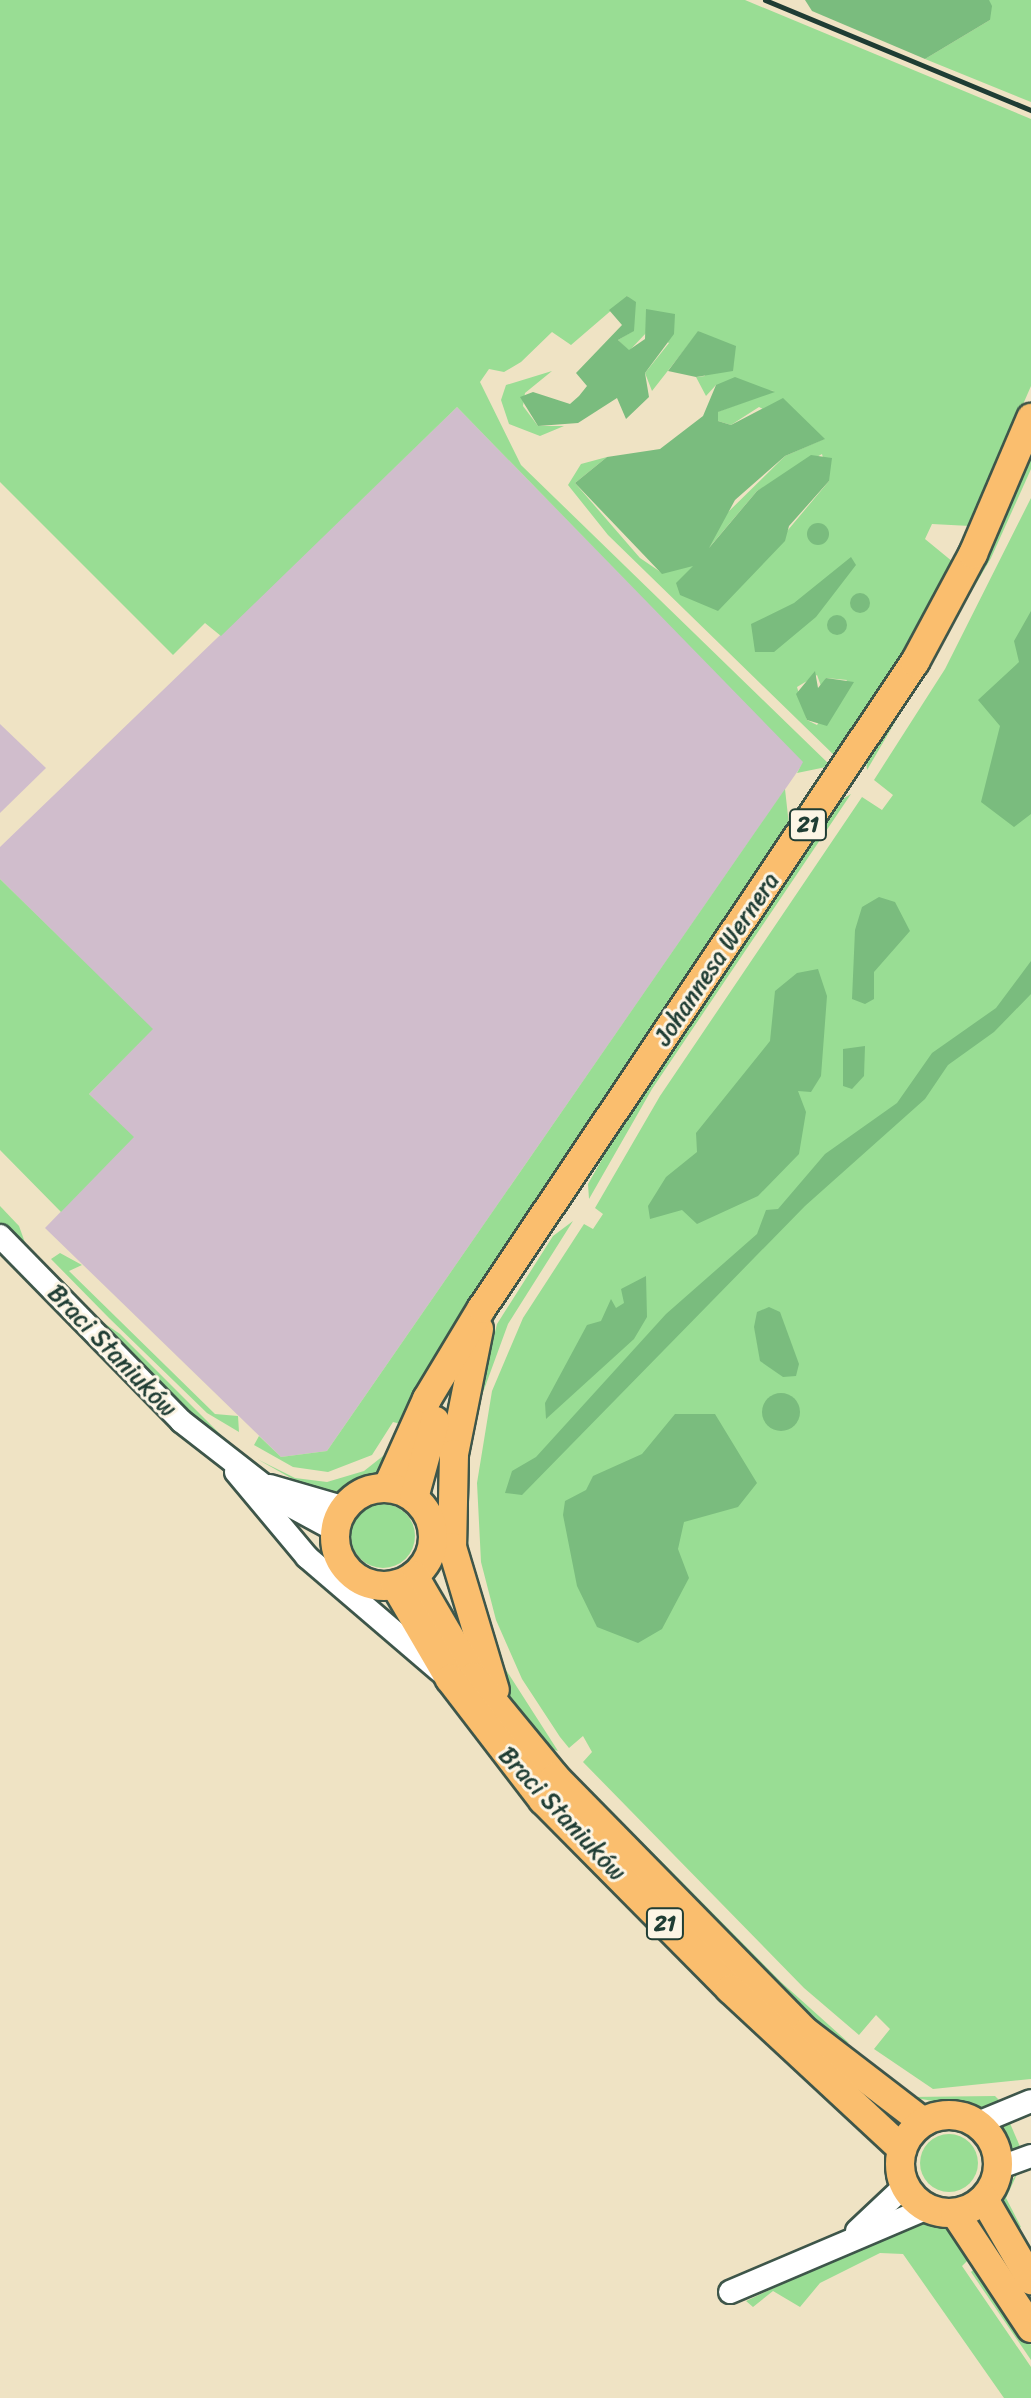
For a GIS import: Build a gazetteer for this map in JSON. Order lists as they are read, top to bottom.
{
  "streets": {
    "main road": ["21", "Johannesa Wernera", "Braci Staniuków"]
  },
  "crossings": [
    ["21", "Johannesa Wernera"],
    ["21", "Braci Staniuków"],
    ["Johannesa Wernera", "Braci Staniuków"]
  ]
}
